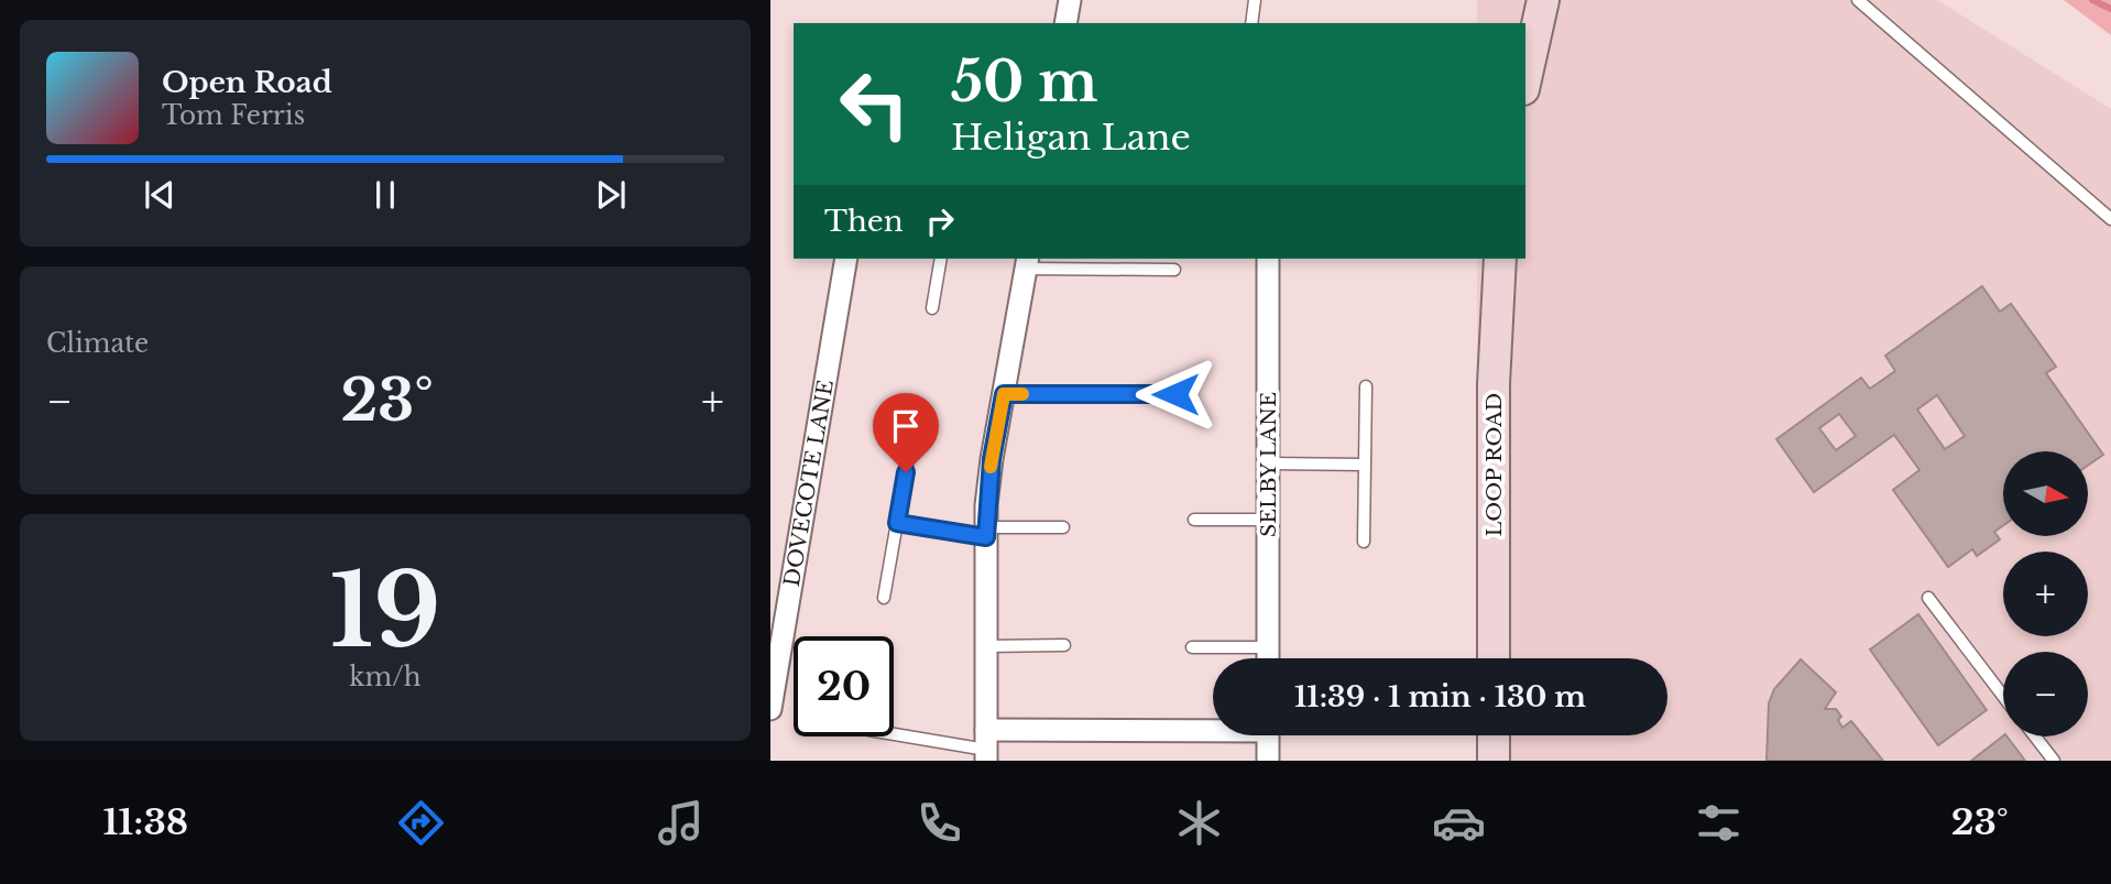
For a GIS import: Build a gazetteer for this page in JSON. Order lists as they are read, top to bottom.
{
  "streets": {
    "street": ["SELBY LANE", "LOOP ROAD", "DOVECOTE LANE"]
  },
  "north": "right",
  "page": {
    "turn": ["50 m", "Heligan Lane"],
    "song": ["Open Road", "Tom Ferris"],
    "then": "Then",
    "tile": [
      "Climate",
      ["19", "km/h"]
    ],
    "heat": ["−", "23°", "+"],
    "map_buttons": ["+", "−"],
    "limit": "20",
    "trip": "11:39 · 1 min · 130 m",
    "tabs": ["11:38", "23°"]
  }
}
